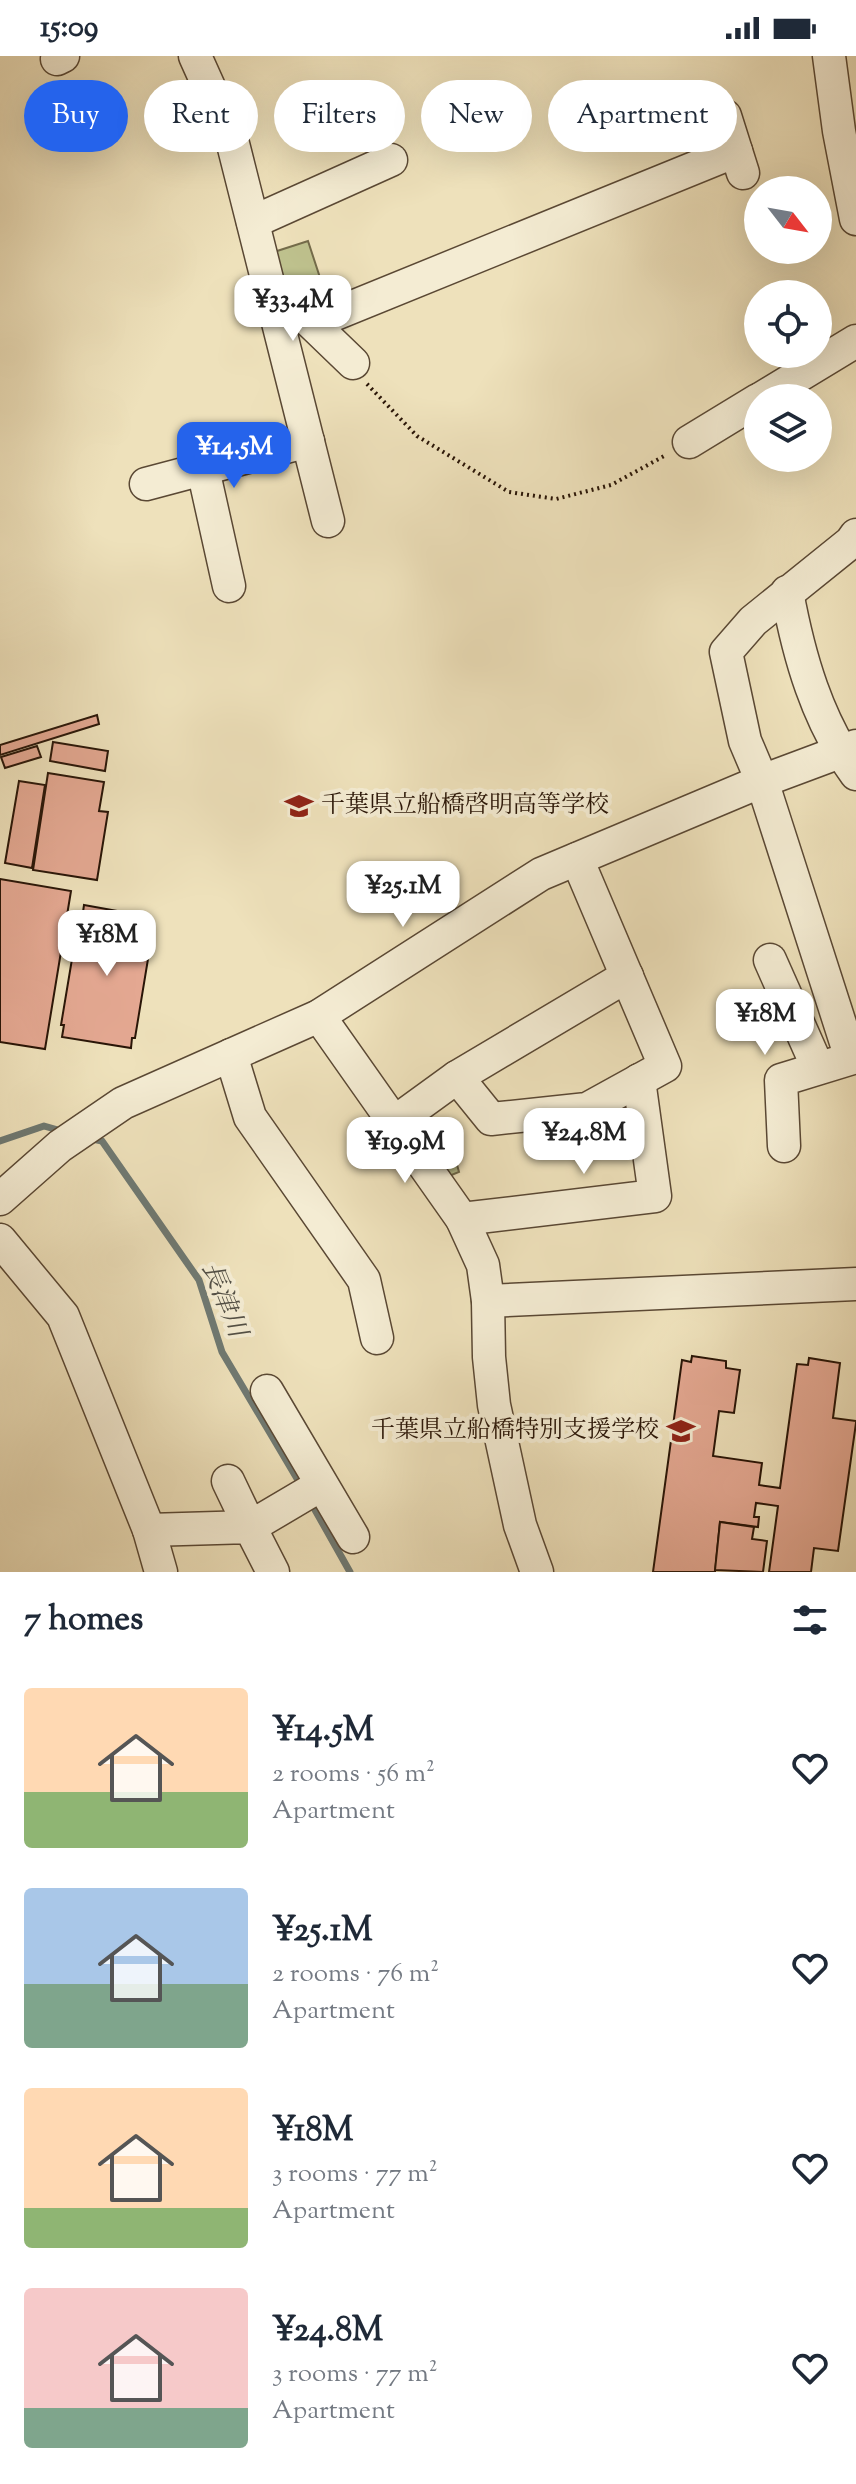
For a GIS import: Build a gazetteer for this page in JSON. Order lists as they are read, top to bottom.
{
  "water": ["長津川"],
  "places": {
    "school or university": ["千葉県立船橋啓明高等学校", "千葉県立船橋特別支援学校"]
  },
  "north": "bottom right",
  "page": {
    "status": "15:09",
    "chip": [
      "Buy",
      "Rent",
      "Filters",
      "New",
      "Apartment"
    ],
    "price": [
      "¥33.4M",
      "¥14.5M",
      "¥25.1M",
      "¥18M",
      "¥18M",
      "¥24.8M",
      "¥19.9M"
    ],
    "heading": "7 homes",
    "list": [
      {
        "name": "¥14.5M",
        "note": "2 rooms · 56 m² · Apartment"
      },
      {
        "name": "¥25.1M",
        "note": "2 rooms · 76 m² · Apartment"
      },
      {
        "name": "¥18M",
        "note": "3 rooms · 77 m² · Apartment"
      },
      {
        "name": "¥24.8M",
        "note": "3 rooms · 77 m² · Apartment"
      }
    ]
  }
}
